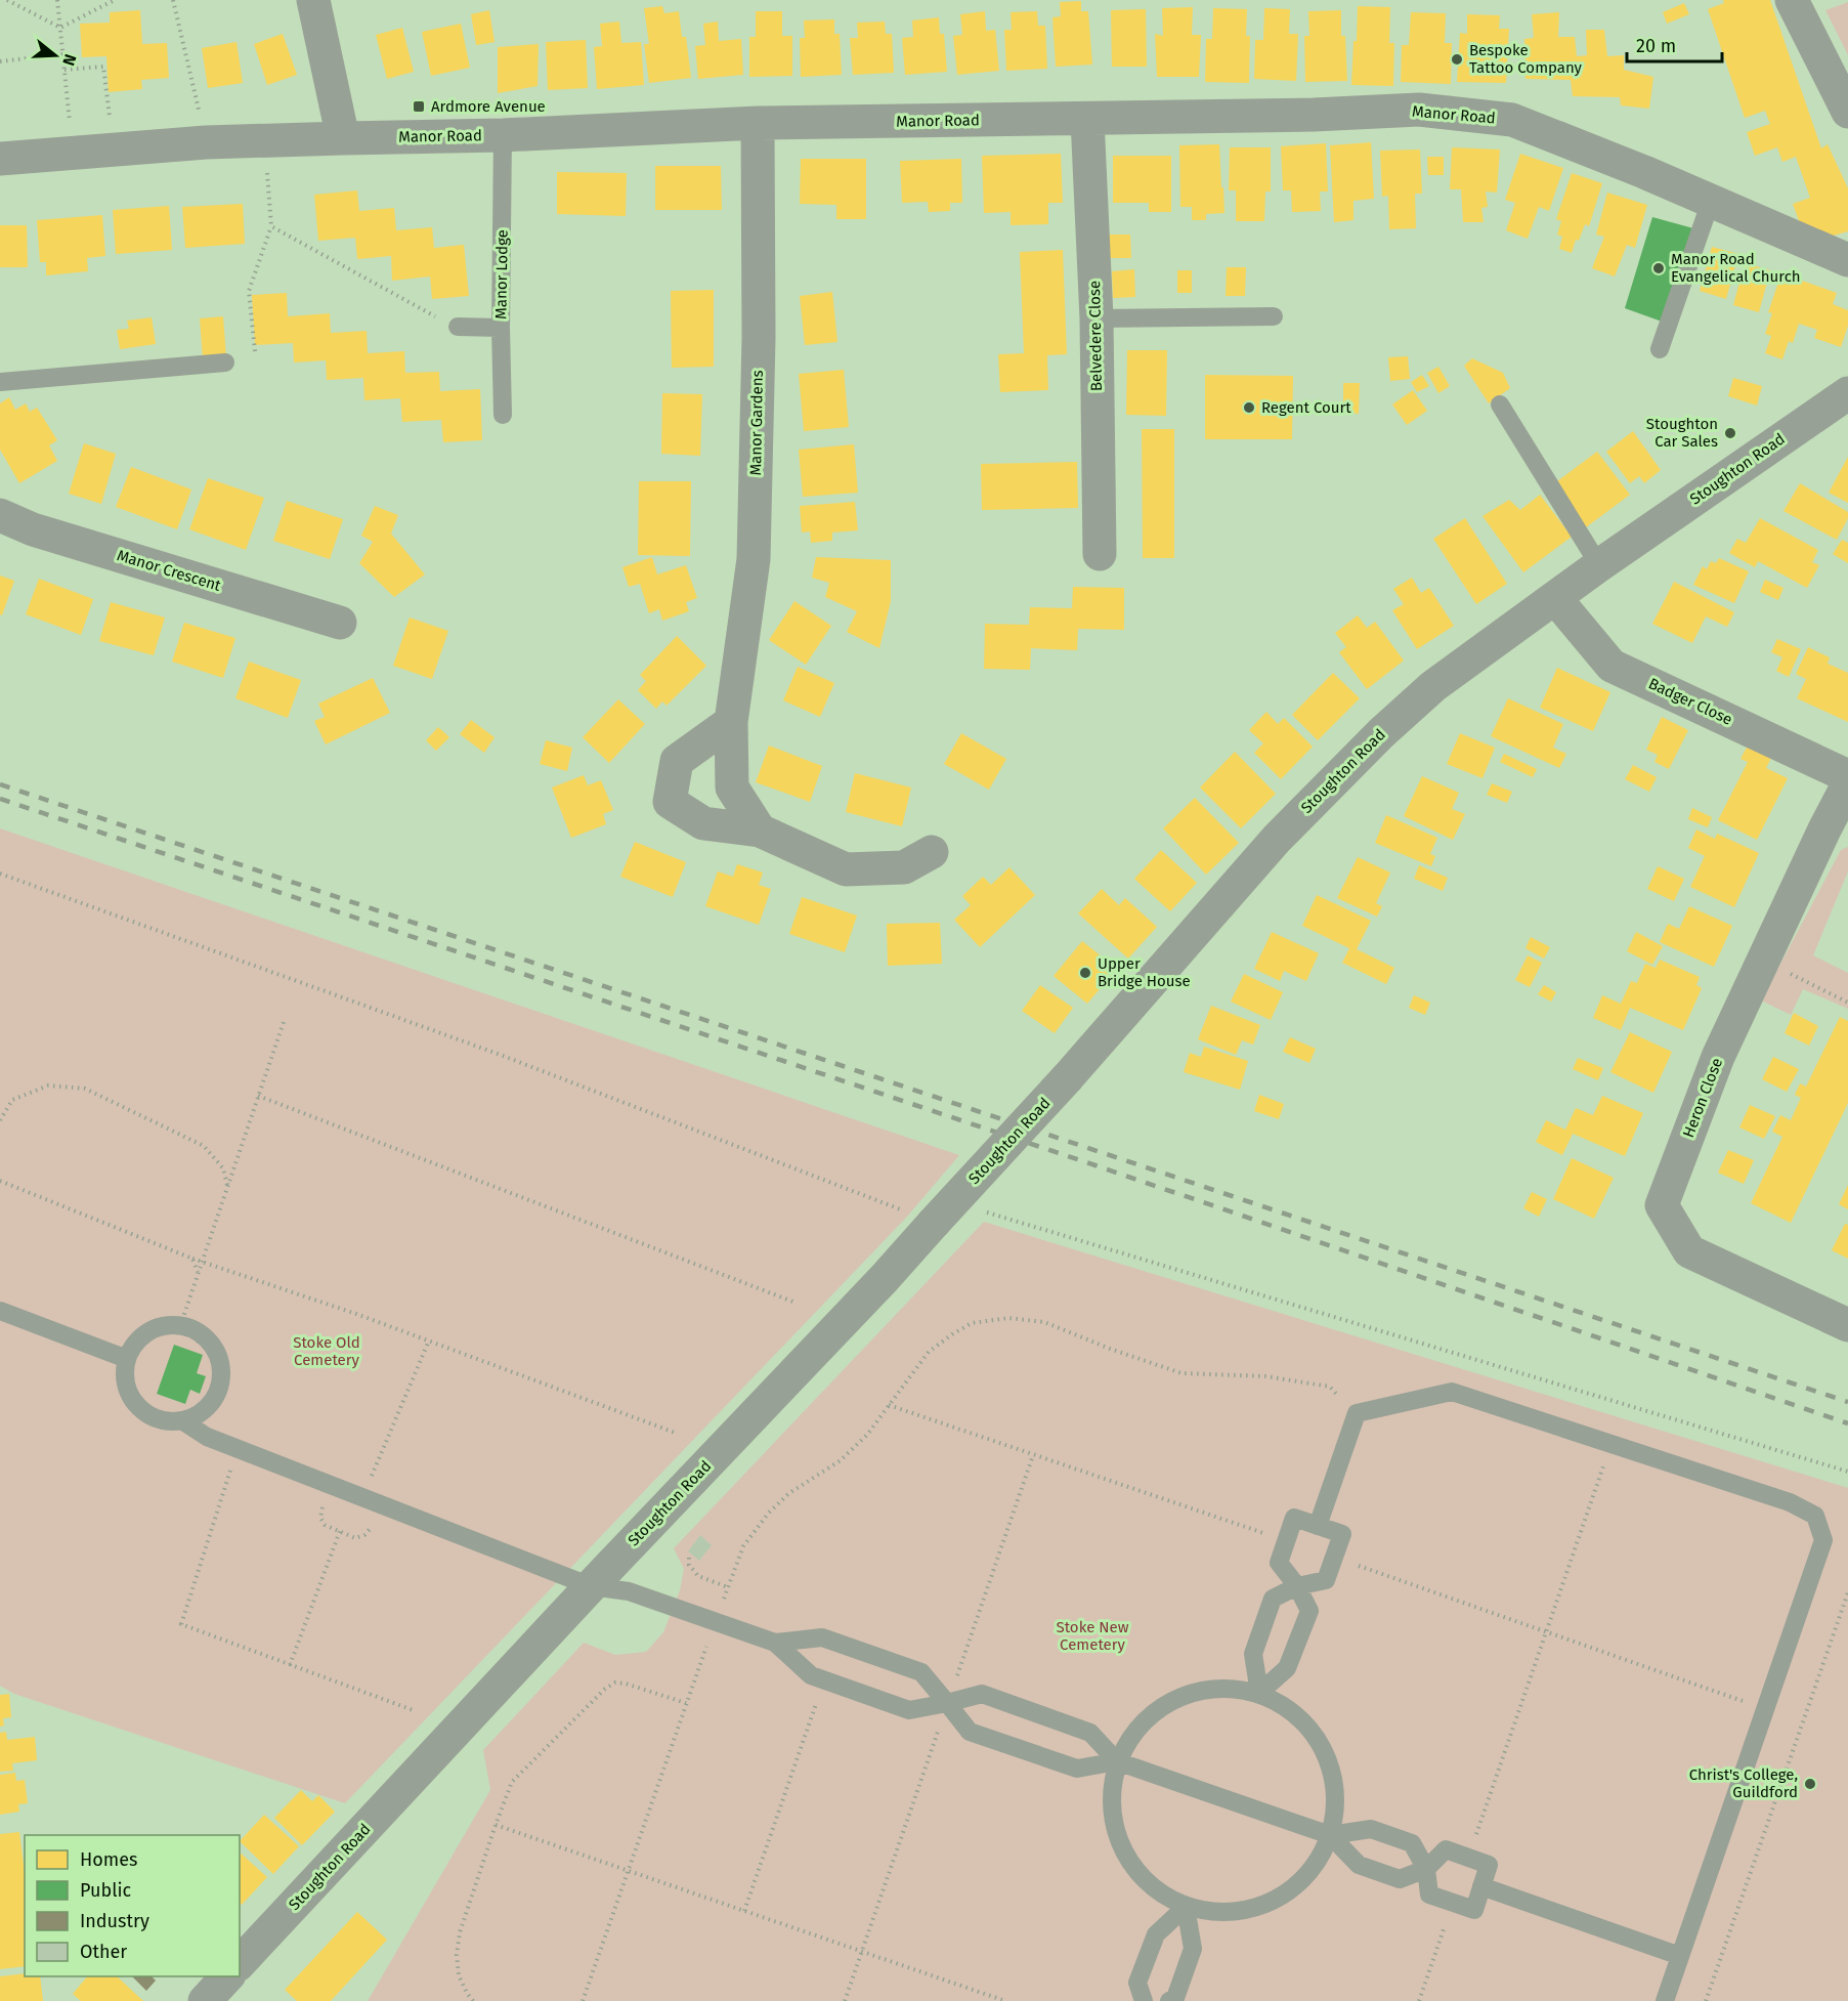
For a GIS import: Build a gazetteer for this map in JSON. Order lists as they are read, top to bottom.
{
  "streets": {
    "street": [
      "Manor Road",
      "Belvedere Close",
      "Manor Gardens",
      "Stoughton Road",
      "Manor Crescent",
      "Badger Close",
      "Heron Close"
    ],
    "lane": ["Manor Lodge"]
  },
  "crossings": [
    ["Manor Road", "Manor Lodge"],
    ["Manor Road", "Belvedere Close"],
    ["Manor Road", "Manor Gardens"],
    ["Stoughton Road", "Badger Close"]
  ],
  "parks": ["Stoke Old Cemetery", "Stoke New Cemetery"],
  "places": {
    "other": [
      "Bespoke Tattoo Company",
      "Manor Road Evangelical Church",
      "Regent Court",
      "Stoughton Car Sales",
      "Upper Bridge House",
      "Christ's College, Guildford"
    ],
    "transit": ["Ardmore Avenue"]
  },
  "legend": [
    "Homes",
    "Public",
    "Industry",
    "Other"
  ],
  "scale_bar": "20 m",
  "north": "right"
}
